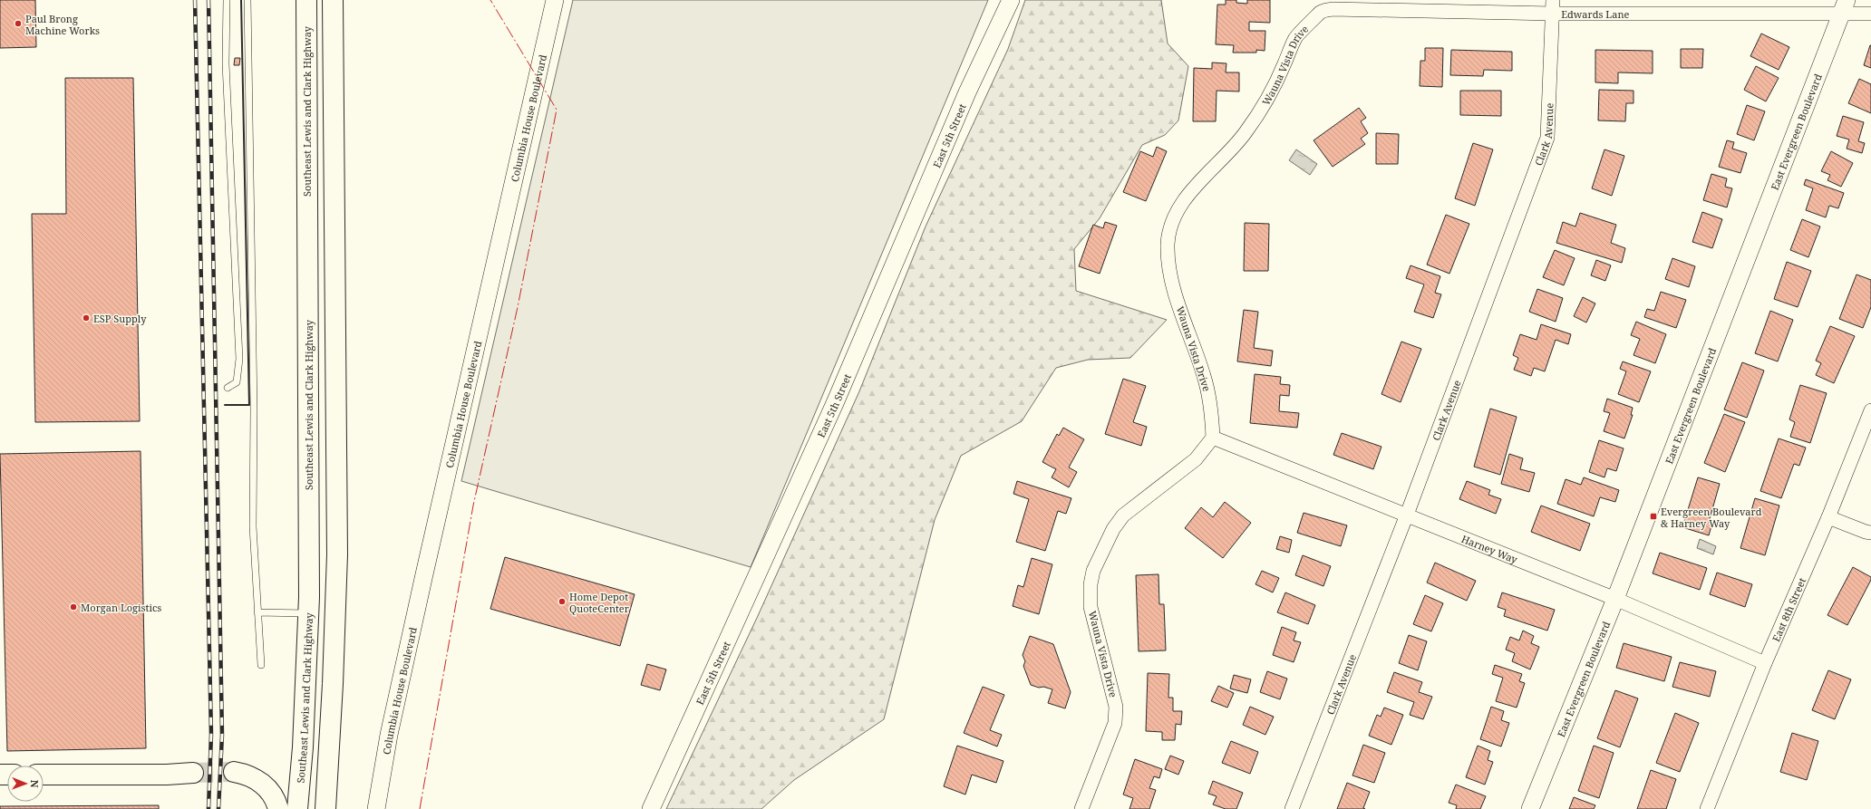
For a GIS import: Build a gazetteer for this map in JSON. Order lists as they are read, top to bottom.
{
  "streets": {
    "highway": ["Southeast Lewis and Clark Highway"],
    "street": [
      "Edwards Lane",
      "Wauna Vista Drive",
      "Columbia House Boulevard",
      "East Evergreen Boulevard",
      "Clark Avenue",
      "East 5th Street",
      "Harney Way",
      "East 8th Street"
    ]
  },
  "crossings": [
    ["Edwards Lane", "Wauna Vista Drive"],
    ["Edwards Lane", "East Evergreen Boulevard"],
    ["Edwards Lane", "Clark Avenue"],
    ["Wauna Vista Drive", "Harney Way"],
    ["East Evergreen Boulevard", "Harney Way"],
    ["Clark Avenue", "Harney Way"],
    ["Harney Way", "East 8th Street"]
  ],
  "places": {
    "other": [
      "Paul Brong Machine Works",
      "ESP Supply",
      "Home Depot QuoteCenter",
      "Morgan Logistics"
    ],
    "transit": ["Evergreen Boulevard & Harney Way"]
  },
  "north": "right"
}
